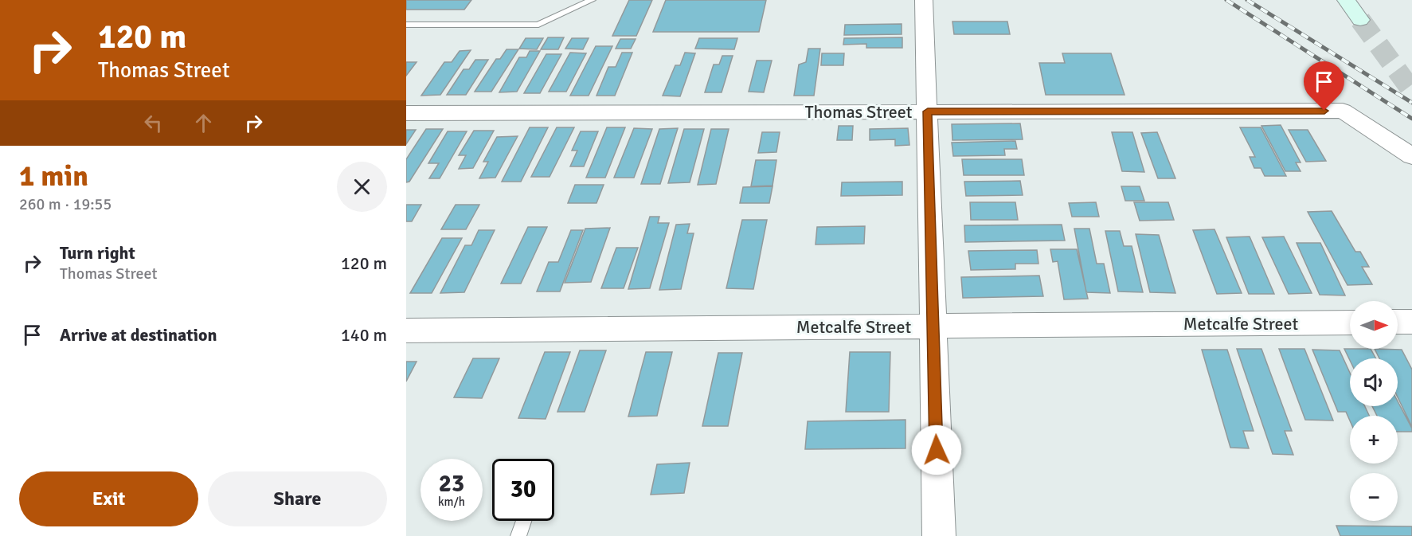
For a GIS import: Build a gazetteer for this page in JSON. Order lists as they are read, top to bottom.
{
  "streets": {
    "street": ["Thomas Street", "Metcalfe Street"]
  },
  "north": "right",
  "page": {
    "turn": ["120 m", "Thomas Street"],
    "heading": ["1 min", "260 m · 19:55"],
    "list": [
      {
        "name": "Turn right",
        "note": "Thomas Street",
        "value": "120 m"
      },
      {
        "name": "Arrive at destination",
        "value": "140 m"
      }
    ],
    "map_buttons": ["+", "−"],
    "speed": "23 km/h",
    "limit": "30",
    "buttons": ["Exit", "Share"]
  }
}
